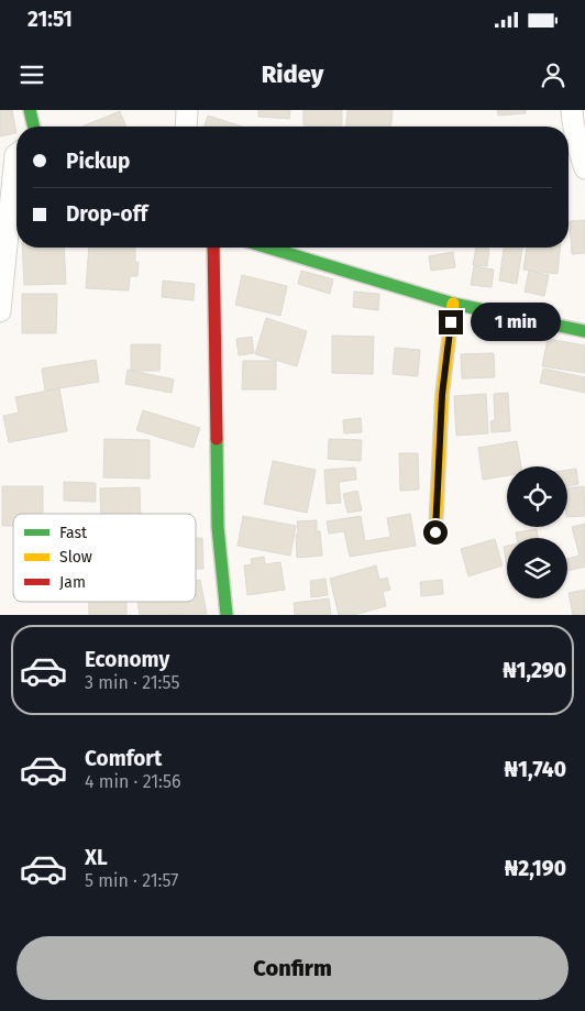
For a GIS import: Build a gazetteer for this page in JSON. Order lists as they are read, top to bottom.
{
  "legend": ["Fast", "Slow", "Jam"],
  "page": {
    "status": "21:51",
    "header": "Ridey",
    "banner": ["Pickup", "Drop-off"],
    "bubble": "1 min",
    "list": [
      {
        "name": "Economy",
        "note": "3 min · 21:55",
        "value": "₦1,290"
      },
      {
        "name": "Comfort",
        "note": "4 min · 21:56",
        "value": "₦1,740"
      },
      {
        "name": "XL",
        "note": "5 min · 21:57",
        "value": "₦2,190"
      }
    ],
    "buttons": "Confirm"
  }
}
